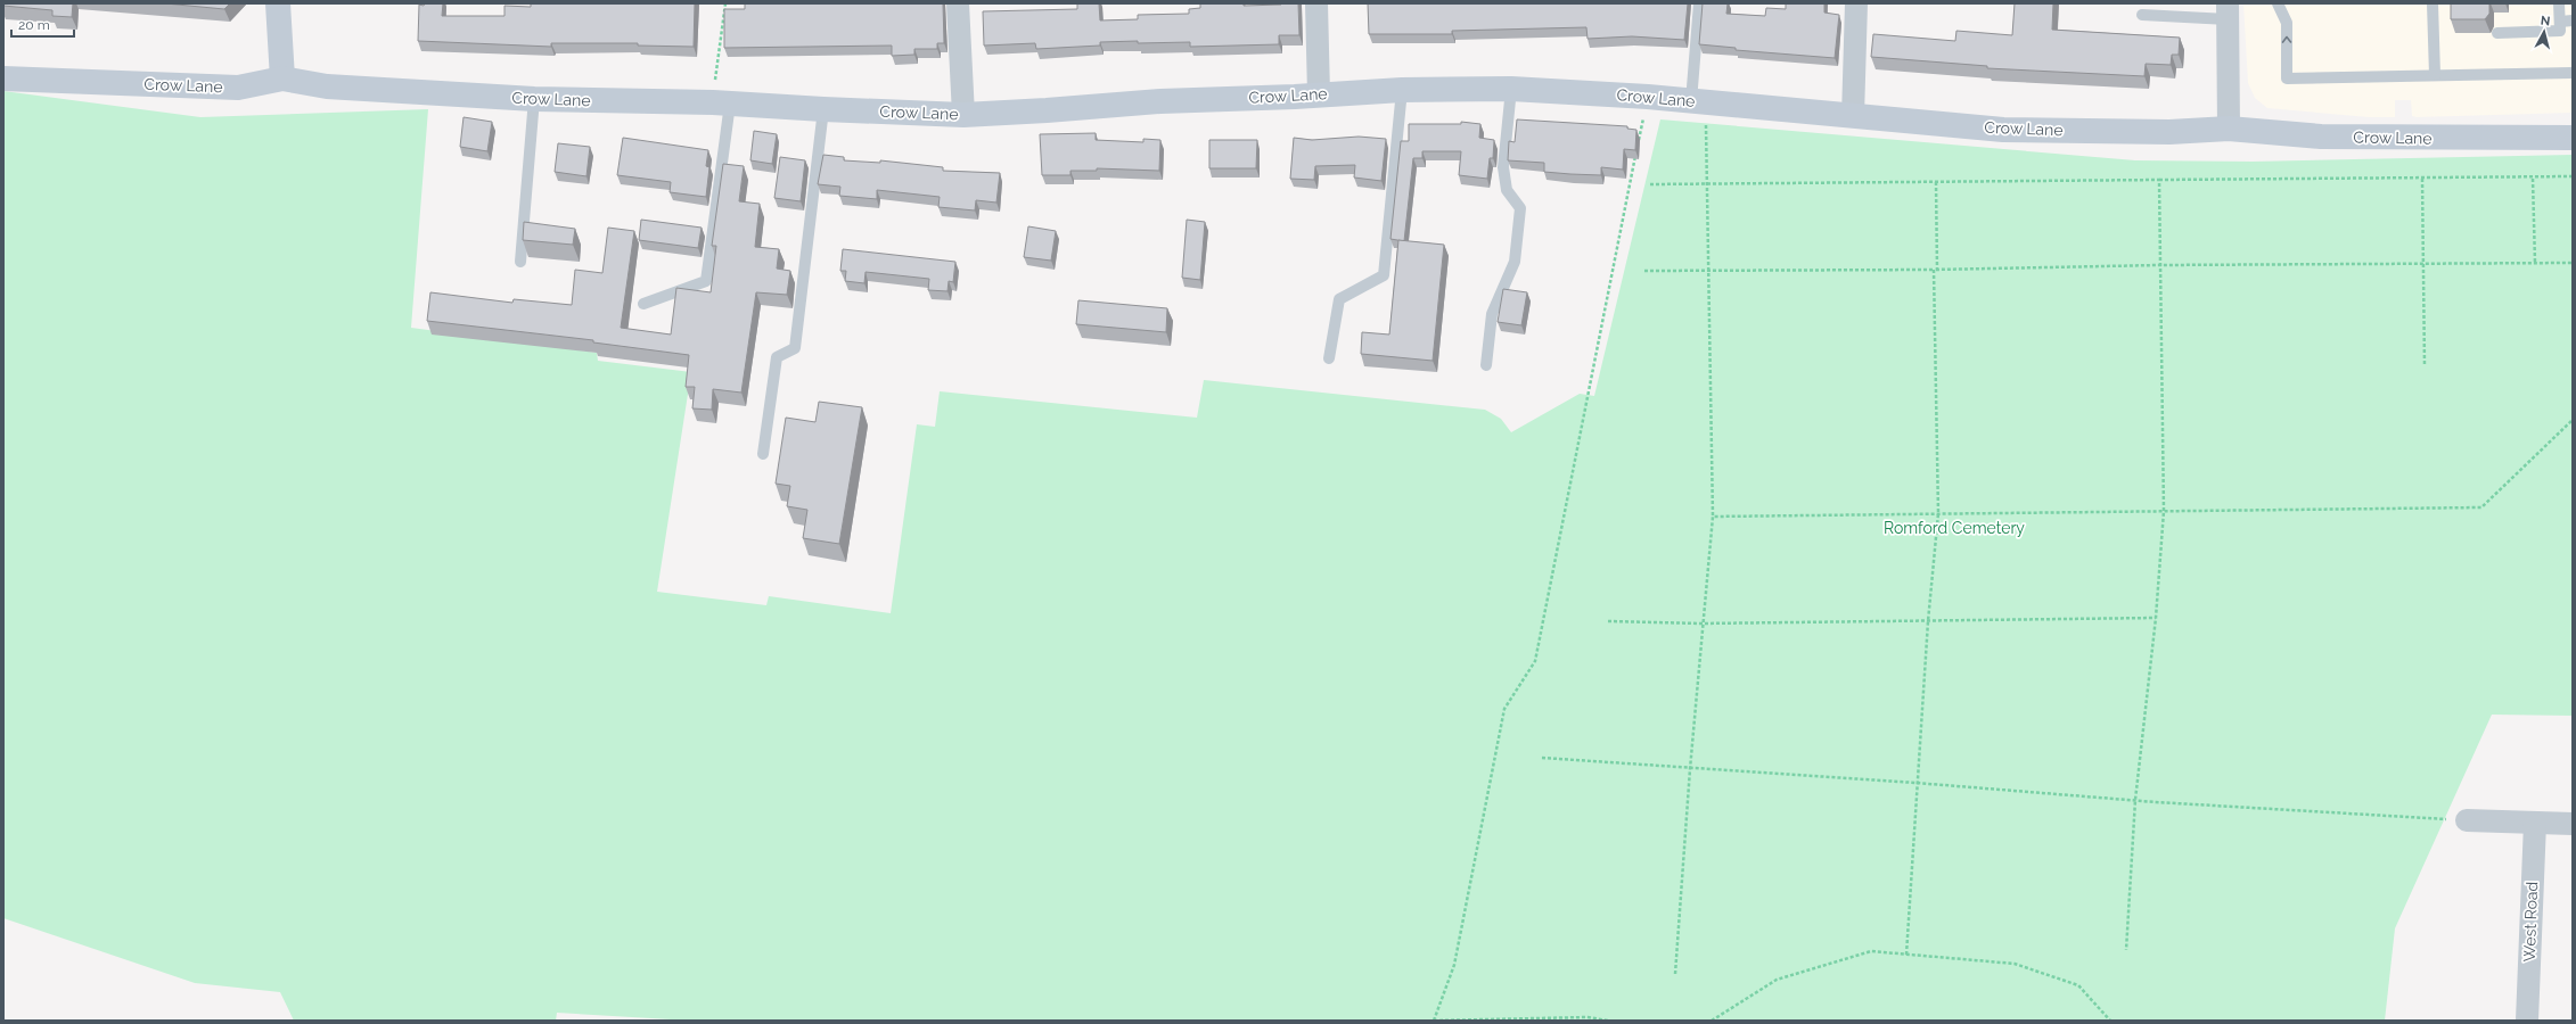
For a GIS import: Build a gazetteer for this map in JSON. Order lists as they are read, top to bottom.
{
  "streets": {
    "street": ["Crow Lane", "West Road"]
  },
  "parks": ["Romford Cemetery"],
  "scale_bar": "20 m",
  "north": "top"
}
